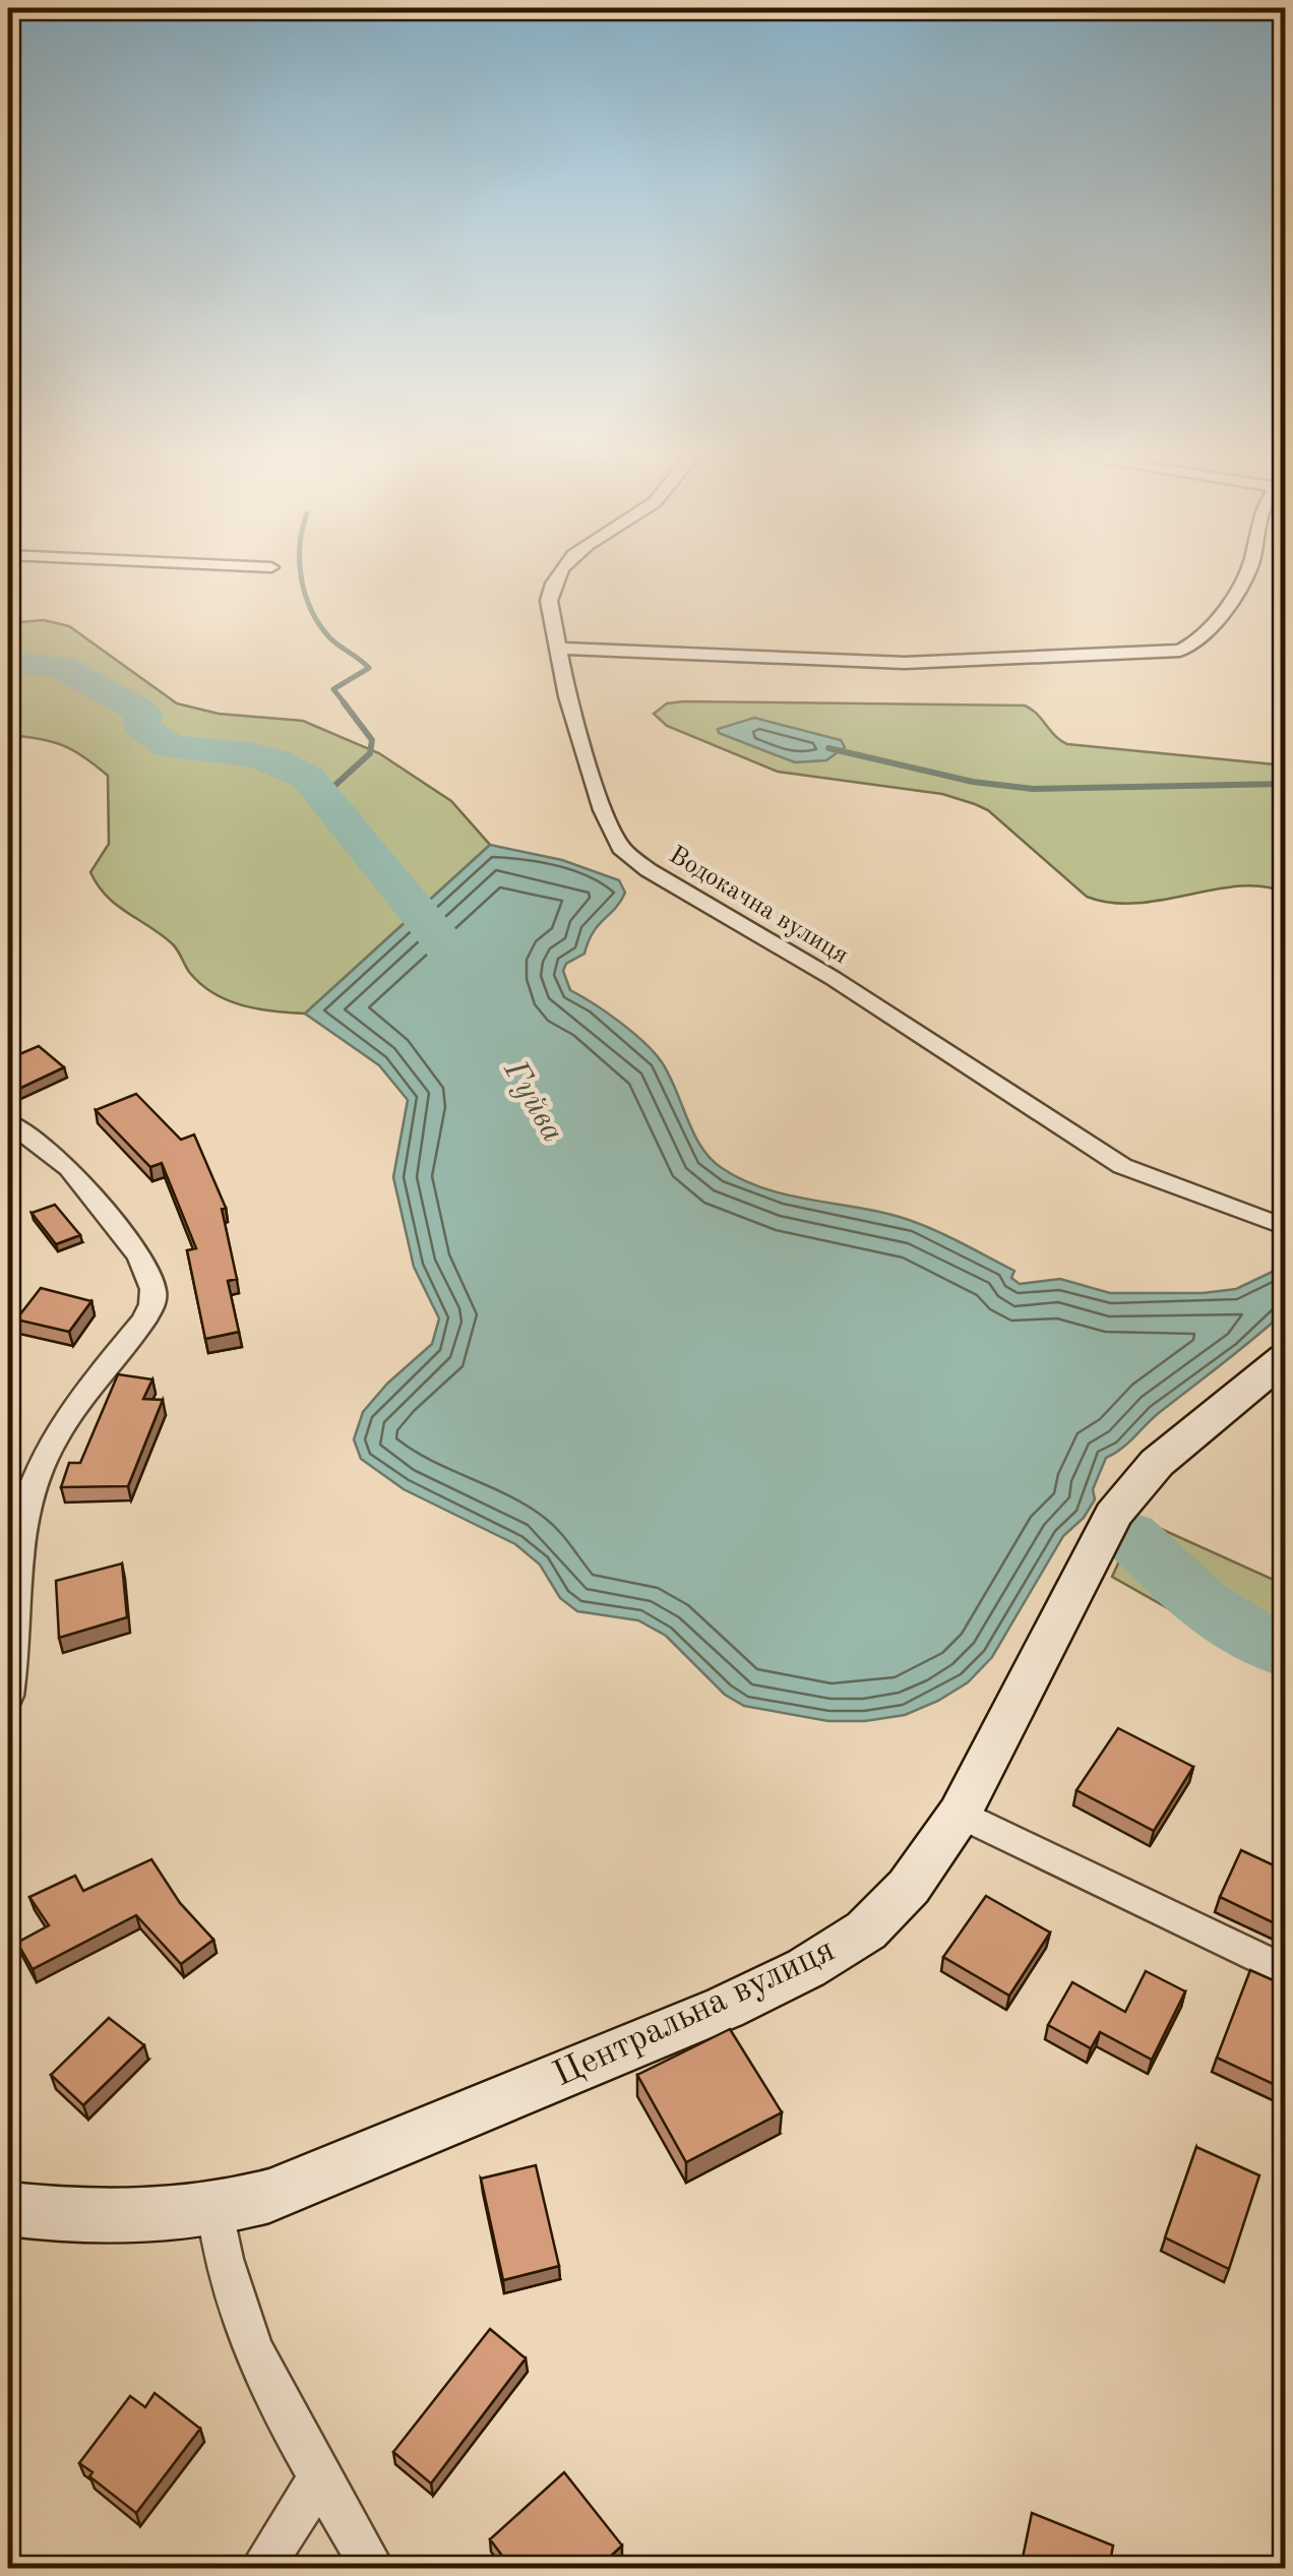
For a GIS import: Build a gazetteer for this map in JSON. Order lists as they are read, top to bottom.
{
  "streets": {
    "street": ["Водокачна вулиця", "Центральна вулиця"]
  },
  "water": ["Гуйва"]
}
